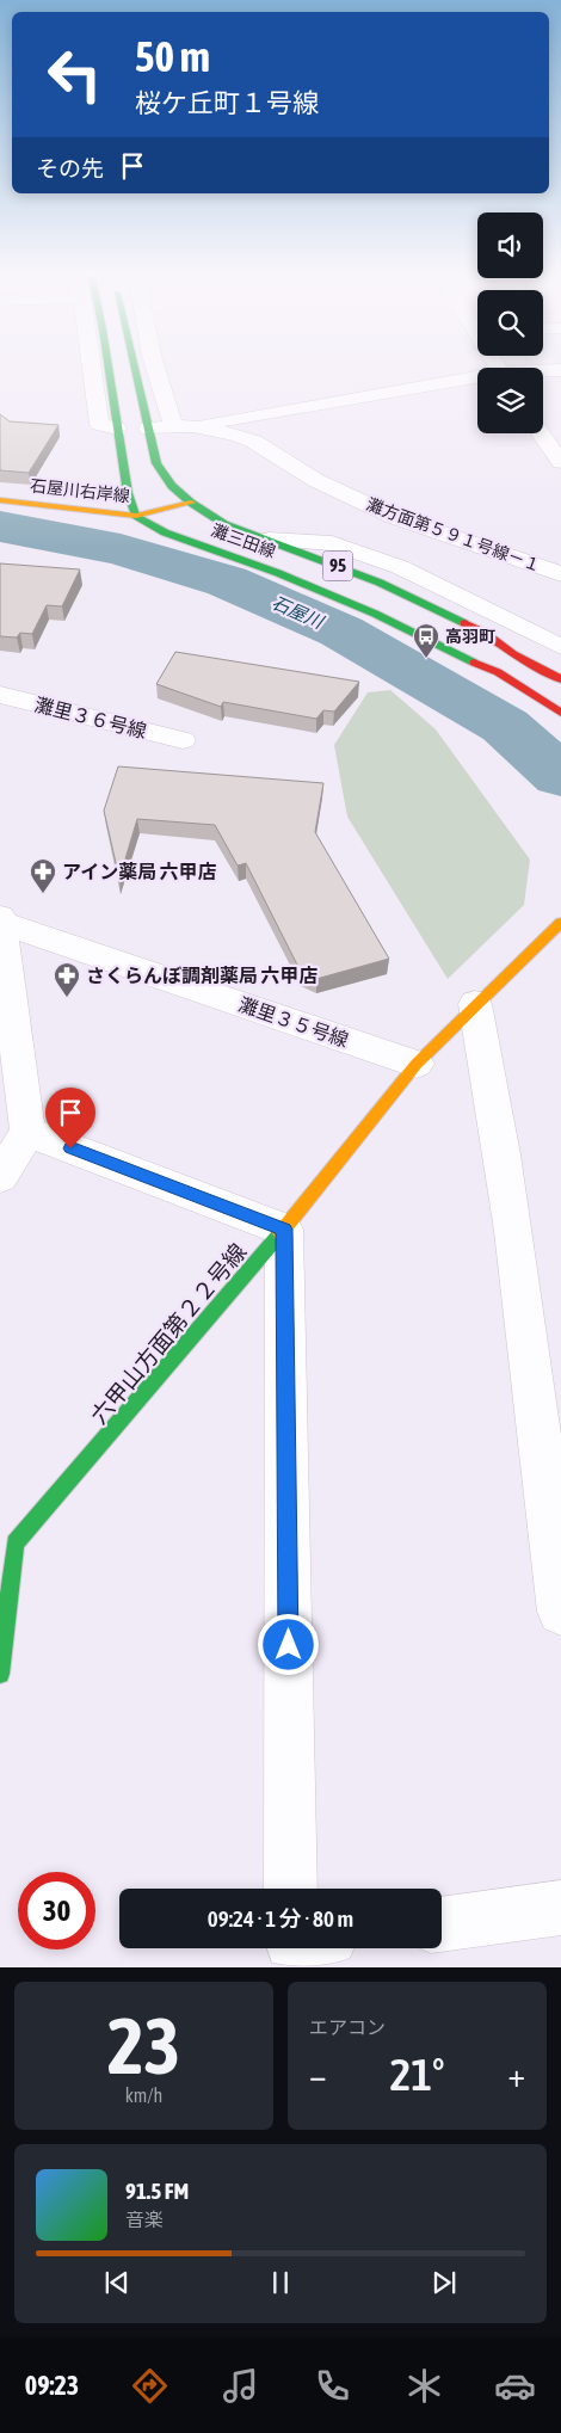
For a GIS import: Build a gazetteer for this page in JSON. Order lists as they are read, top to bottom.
{
  "streets": {
    "main road": [
      "石屋川右岸線",
      "灘三田線",
      "95",
      "六甲山方面第２２号線"
    ],
    "street": ["灘方面第５９１号線－１", "灘里３６号線", "灘里３５号線"]
  },
  "crossings": [
    ["石屋川右岸線", "灘三田線"],
    ["灘方面第５９１号線－１", "灘三田線"],
    ["灘里３５号線", "六甲山方面第２２号線"]
  ],
  "water": ["石屋川"],
  "places": {
    "bus stop": ["高羽町"],
    "pharmacy": ["アイン薬局 六甲店", "さくらんぼ調剤薬局 六甲店"]
  },
  "page": {
    "turn": ["50 m", "桜ケ丘町１号線"],
    "then": "その先",
    "limit": "30",
    "trip": "09:24 · 1 分 · 80 m",
    "tile": [
      ["23", "km/h"],
      "エアコン"
    ],
    "heat": ["−", "21°", "+"],
    "song": ["91.5 FM", "音楽"],
    "tabs": "09:23"
  }
}
